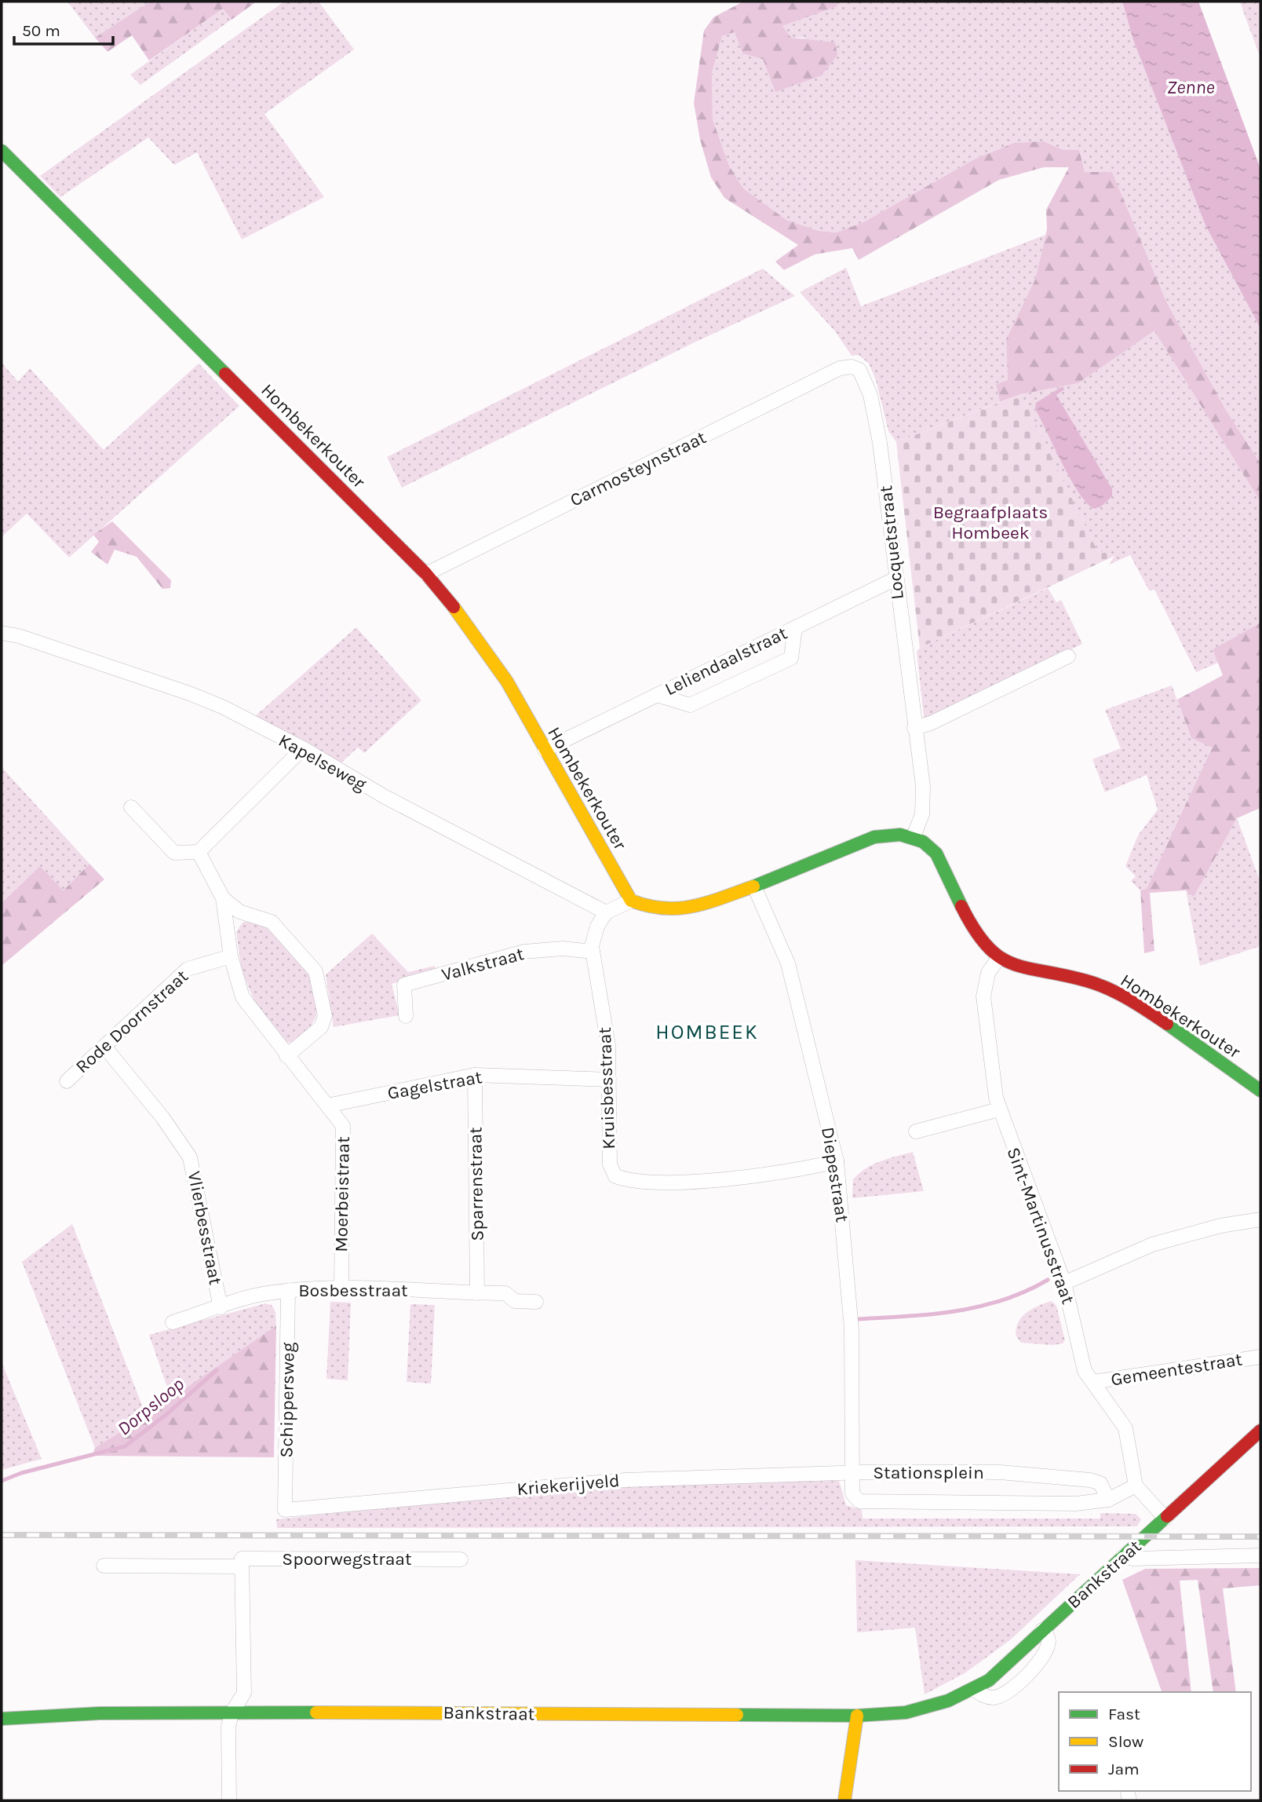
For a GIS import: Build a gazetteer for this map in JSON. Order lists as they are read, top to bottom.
{
  "streets": {
    "street": [
      "Hombekerkouter",
      "Carmosteynstraat",
      "Locquetstraat",
      "Leliendaalstraat",
      "Kapelseweg",
      "Valkstraat",
      "Rode Doornstraat",
      "Gagelstraat",
      "Kruisbesstraat",
      "Diepestraat",
      "Sparrenstraat",
      "Moerbeistraat",
      "Sint-Martinusstraat",
      "Vlierbesstraat",
      "Bosbesstraat",
      "Gemeentestraat",
      "Schippersweg",
      "Stationsplein",
      "Kriekerijveld",
      "Spoorwegstraat",
      "Bankstraat"
    ]
  },
  "crossings": [
    ["Hombekerkouter", "Carmosteynstraat"],
    ["Hombekerkouter", "Locquetstraat"],
    ["Hombekerkouter", "Leliendaalstraat"],
    ["Hombekerkouter", "Sint-Martinusstraat"],
    ["Carmosteynstraat", "Locquetstraat"],
    ["Locquetstraat", "Leliendaalstraat"],
    ["Kapelseweg", "Kruisbesstraat"],
    ["Valkstraat", "Kruisbesstraat"],
    ["Rode Doornstraat", "Moerbeistraat"],
    ["Rode Doornstraat", "Vlierbesstraat"],
    ["Gagelstraat", "Kruisbesstraat"],
    ["Gagelstraat", "Sparrenstraat"],
    ["Gagelstraat", "Moerbeistraat"],
    ["Kruisbesstraat", "Diepestraat"],
    ["Diepestraat", "Stationsplein"],
    ["Diepestraat", "Kriekerijveld"],
    ["Sparrenstraat", "Bosbesstraat"],
    ["Moerbeistraat", "Bosbesstraat"],
    ["Sint-Martinusstraat", "Gemeentestraat"],
    ["Sint-Martinusstraat", "Stationsplein"],
    ["Vlierbesstraat", "Bosbesstraat"],
    ["Bosbesstraat", "Schippersweg"],
    ["Schippersweg", "Kriekerijveld"],
    ["Stationsplein", "Kriekerijveld"]
  ],
  "districts": ["HOMBEEK"],
  "water": ["Zenne", "Dorpsloop"],
  "parks": ["Begraafplaats Hombeek"],
  "legend": ["Fast", "Slow", "Jam"],
  "scale_bar": "50 m"
}
